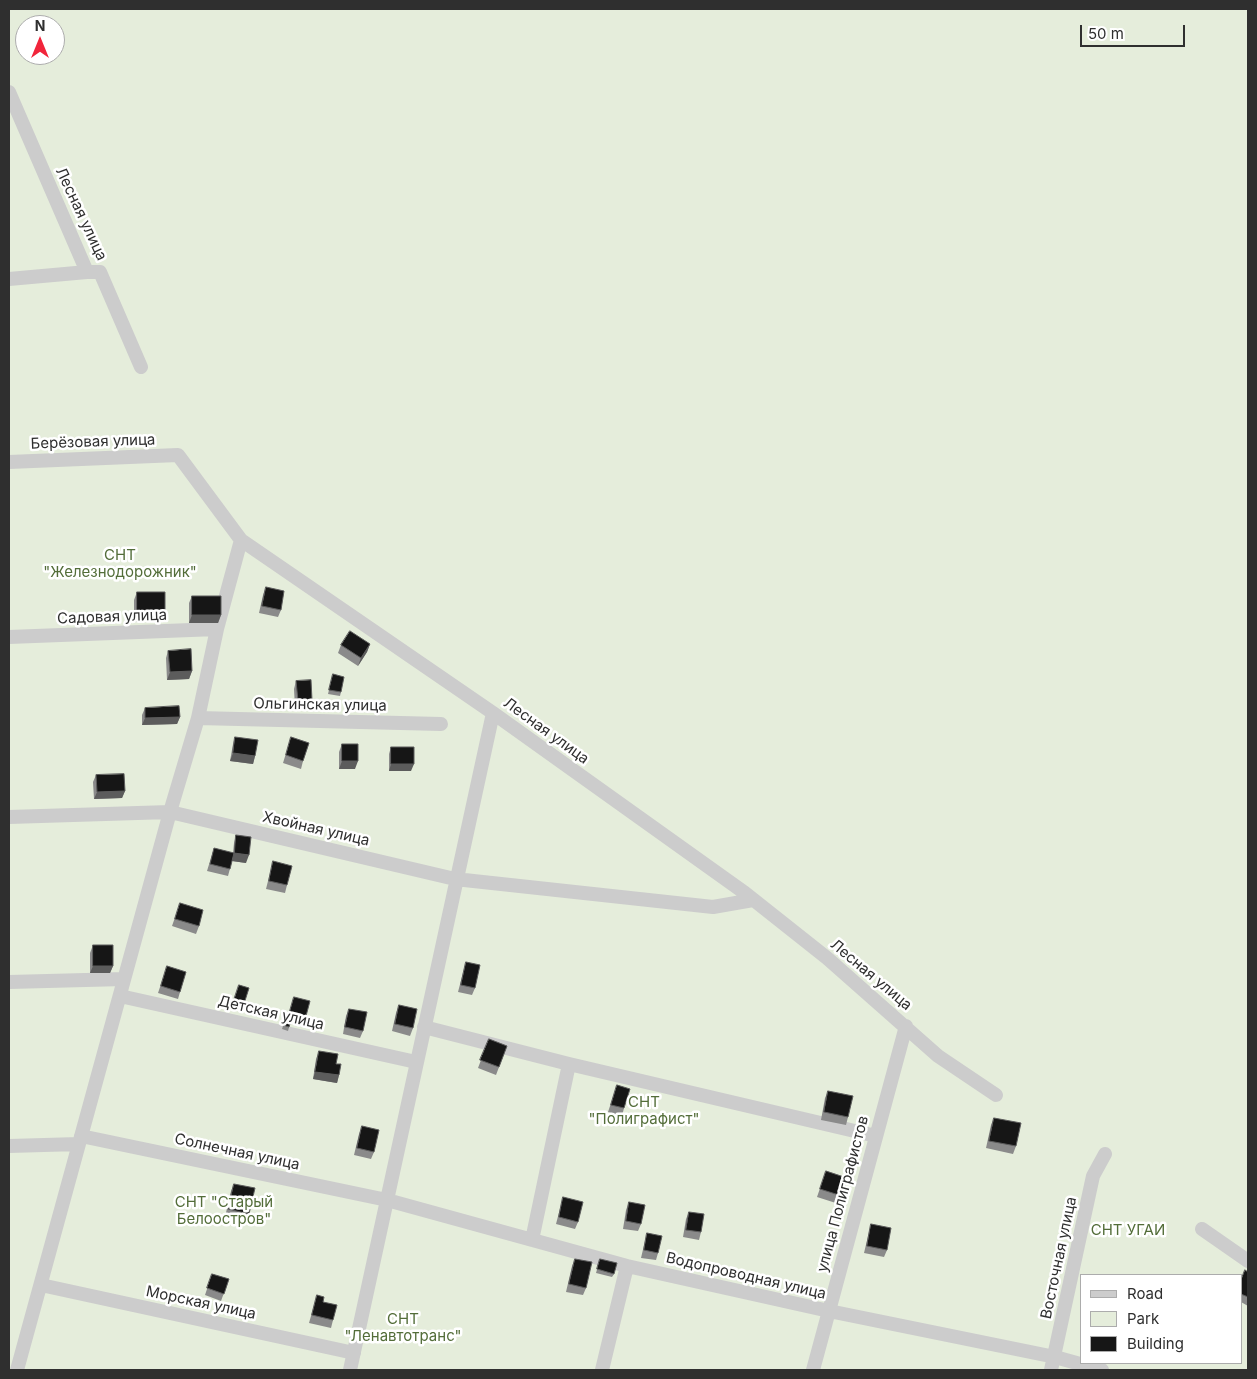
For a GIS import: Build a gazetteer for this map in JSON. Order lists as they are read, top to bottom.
{
  "streets": {
    "street": [
      "Лесная улица",
      "Берёзовая улица",
      "Садовая улица",
      "Ольгинская улица",
      "Хвойная улица",
      "Детская улица",
      "Солнечная улица",
      "улица Полиграфистов",
      "Восточная улица",
      "Водопроводная улица",
      "Морская улица"
    ]
  },
  "crossings": [
    ["Лесная улица", "Берёзовая улица"],
    ["Лесная улица", "Хвойная улица"],
    ["Лесная улица", "улица Полиграфистов"],
    ["Солнечная улица", "Водопроводная улица"],
    ["улица Полиграфистов", "Водопроводная улица"],
    ["Восточная улица", "Водопроводная улица"]
  ],
  "parks": [
    "СНТ \"Железнодорожник\"",
    "СНТ \"Полиграфист\"",
    "СНТ \"Старый Белоостров\"",
    "СНТ УГАИ",
    "СНТ \"Ленавтотранс\""
  ],
  "legend": ["Road", "Park", "Building"],
  "scale_bar": "50 m",
  "north": "top"
}
